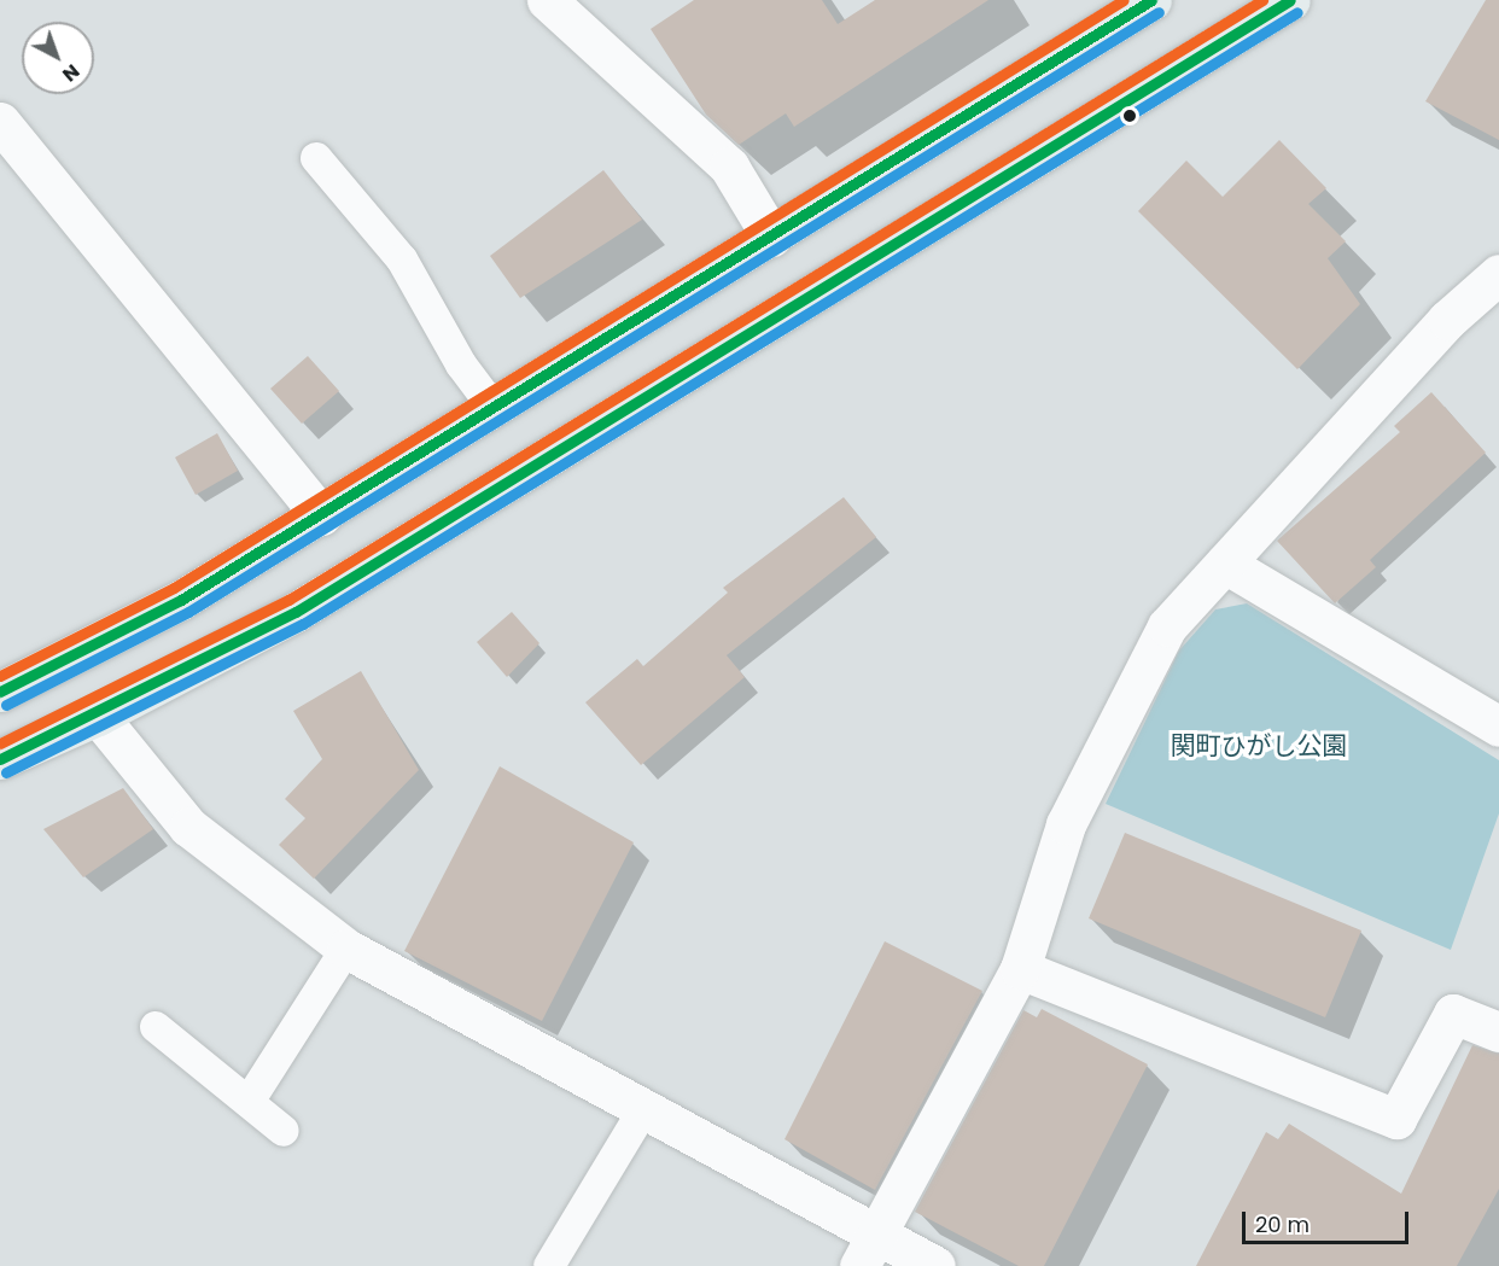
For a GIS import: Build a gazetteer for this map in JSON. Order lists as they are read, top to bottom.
{
  "parks": ["関町ひがし公園"],
  "scale_bar": "20 m",
  "north": "bottom right"
}
